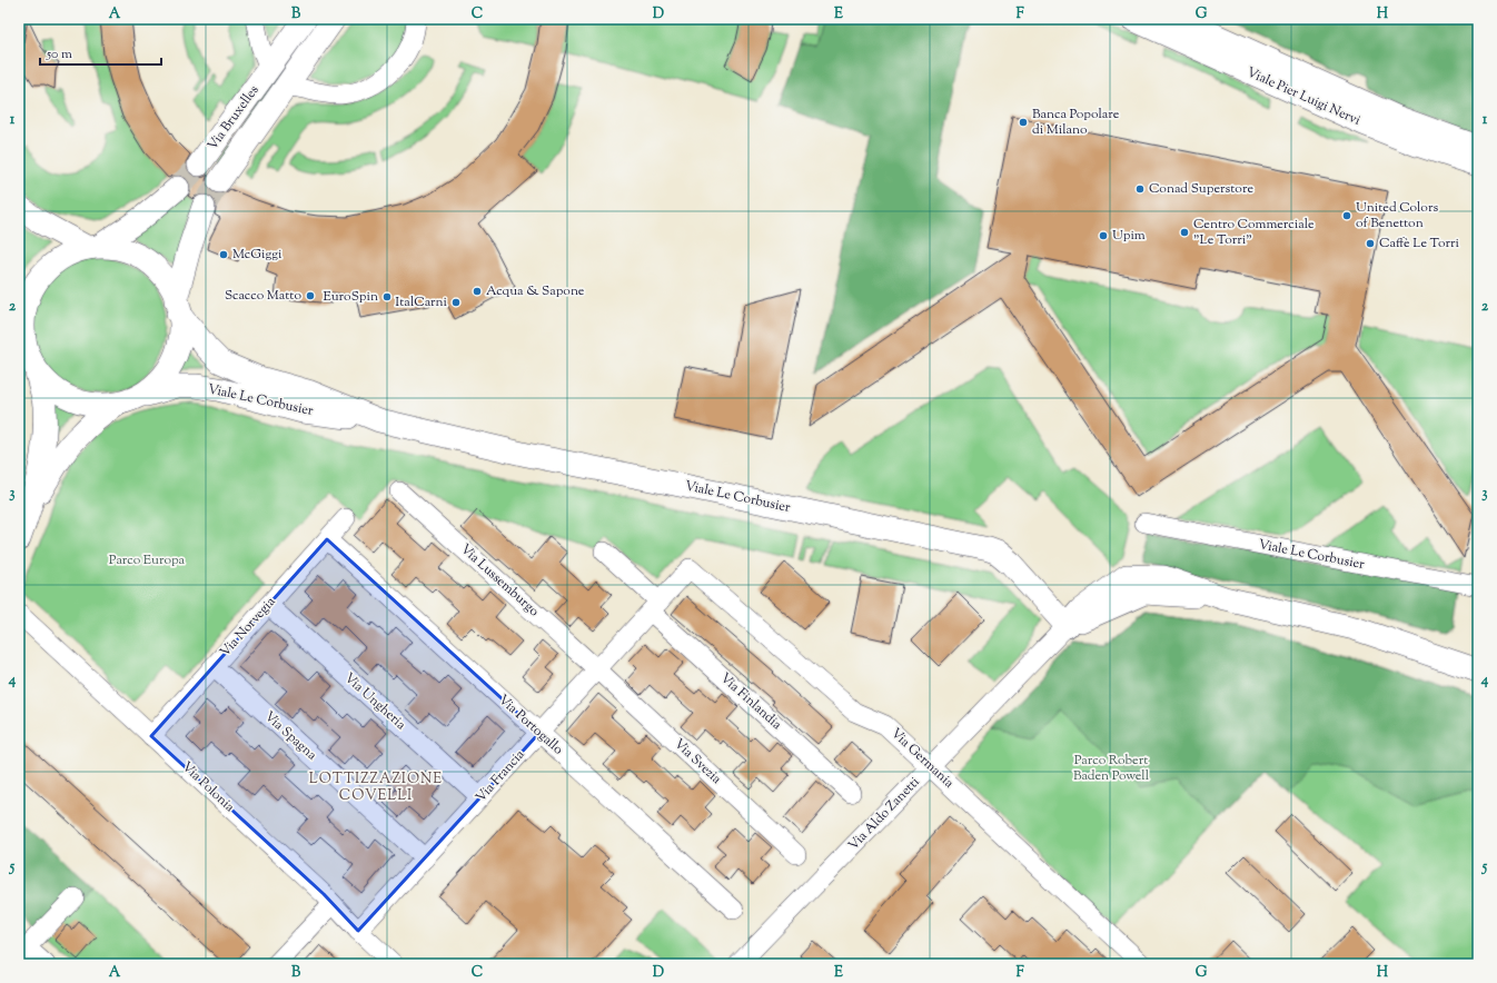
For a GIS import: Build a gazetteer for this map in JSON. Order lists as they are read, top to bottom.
{
  "streets": {
    "street": [
      "Viale Pier Luigi Nervi",
      "Via Bruxelles",
      "Viale Le Corbusier",
      "Via Lussemburgo",
      "Via Norvegia",
      "Via Ungheria",
      "Via Finlandia",
      "Via Portogallo",
      "Via Spagna",
      "Via Germania",
      "Via Svezia",
      "Via Francia",
      "Via Polonia",
      "Via Aldo Zanetti"
    ]
  },
  "crossings": [
    ["Viale Le Corbusier", "Via Aldo Zanetti"],
    ["Via Lussemburgo", "Via Svezia"],
    ["Via Lussemburgo", "Via Francia"],
    ["Via Norvegia", "Via Ungheria"],
    ["Via Norvegia", "Via Portogallo"],
    ["Via Norvegia", "Via Spagna"],
    ["Via Norvegia", "Via Polonia"],
    ["Via Ungheria", "Via Francia"],
    ["Via Finlandia", "Via Francia"],
    ["Via Portogallo", "Via Francia"],
    ["Via Spagna", "Via Francia"],
    ["Via Germania", "Via Francia"],
    ["Via Germania", "Via Aldo Zanetti"],
    ["Via Svezia", "Via Francia"],
    ["Via Francia", "Via Polonia"]
  ],
  "districts": ["LOTTIZZAZIONE COVELLI"],
  "parks": ["Parco Europa", "Parco Robert Baden Powell"],
  "places": [
    "Banca Popolare di Milano",
    "Conad Superstore",
    "United Colors of Benetton",
    "Centro Commerciale \"Le Torri\"",
    "Upim",
    "Caffè Le Torri",
    "McGiggi",
    "Acqua & Sapone",
    "Scacco Matto",
    "EuroSpin",
    "ItalCarni"
  ],
  "scale_bar": "50 m",
  "grid": {
    "columns": [
      "A",
      "B",
      "C",
      "D",
      "E",
      "F",
      "G",
      "H"
    ],
    "rows": [
      "1",
      "2",
      "3",
      "4",
      "5"
    ]
  }
}
